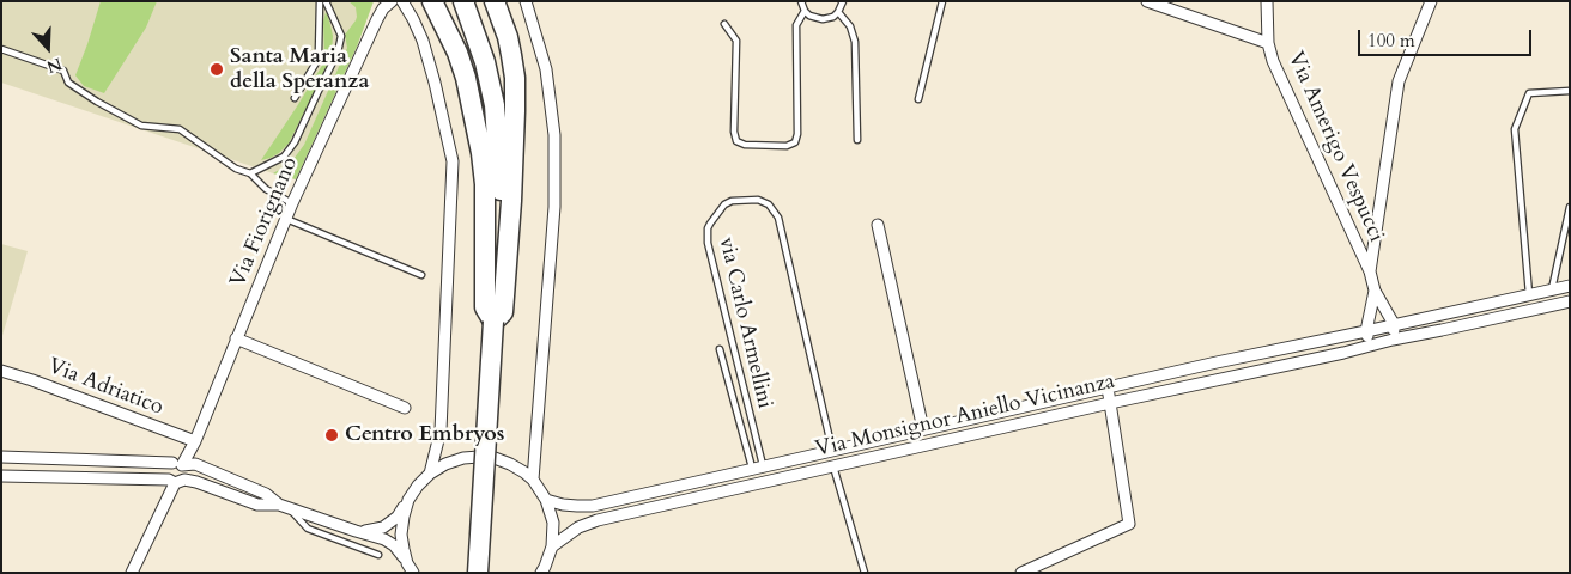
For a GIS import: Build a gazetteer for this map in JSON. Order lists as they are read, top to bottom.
{
  "streets": {
    "street": [
      "Via Amerigo Vespucci",
      "Via Fiorignano",
      "Via Adriatico",
      "Via Monsignor Aniello Vicinanza"
    ],
    "lane": ["via Carlo Armellini"]
  },
  "crossings": [
    ["Via Fiorignano", "Via Adriatico"],
    ["via Carlo Armellini", "Via Monsignor Aniello Vicinanza"]
  ],
  "places": ["Santa Maria della Speranza", "Centro Embryos"],
  "scale_bar": "100 m",
  "north": "bottom"
}
